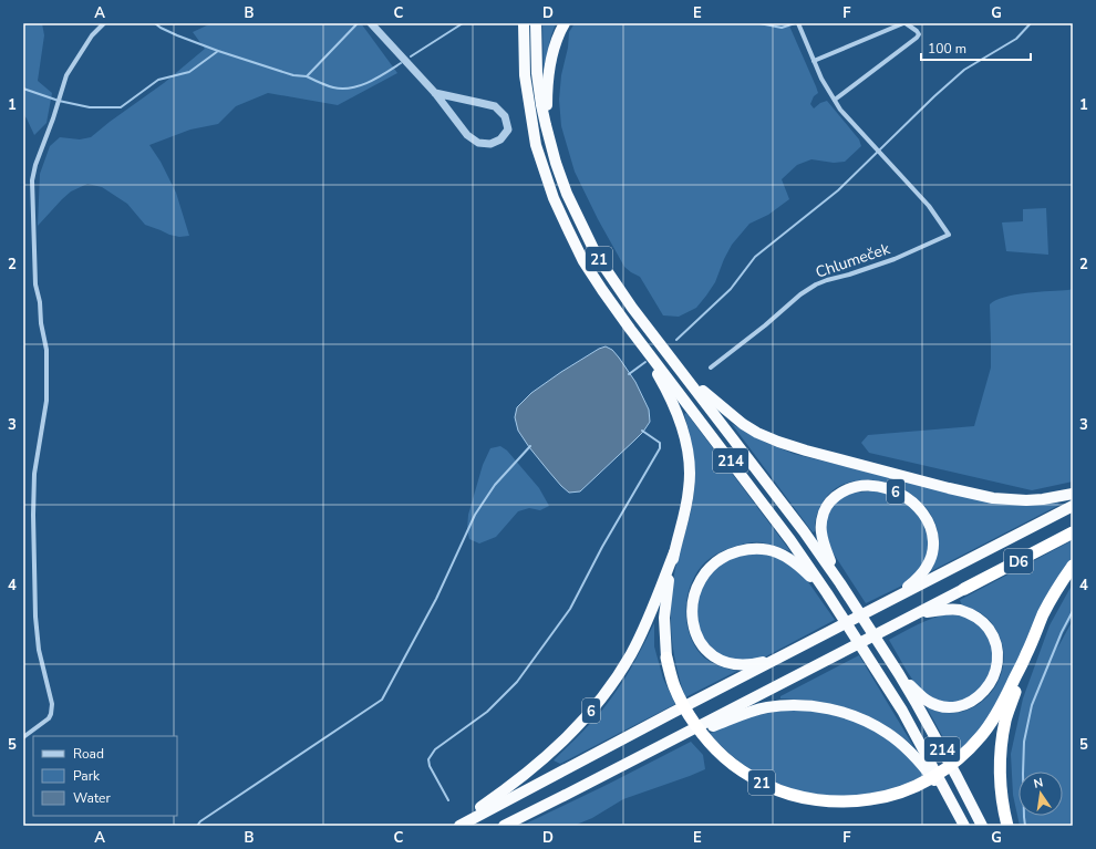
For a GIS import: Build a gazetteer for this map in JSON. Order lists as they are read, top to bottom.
{
  "streets": {
    "highway": [
      "21",
      "214",
      "6",
      "D6"
    ],
    "street": ["Chlumeček"]
  },
  "crossings": [
    ["21", "214"],
    ["21", "6"],
    ["214", "6"]
  ],
  "legend": ["Road", "Park", "Water"],
  "scale_bar": "100 m",
  "north": "top",
  "grid": {
    "columns": [
      "A",
      "B",
      "C",
      "D",
      "E",
      "F",
      "G"
    ],
    "rows": [
      "1",
      "2",
      "3",
      "4",
      "5"
    ]
  }
}
